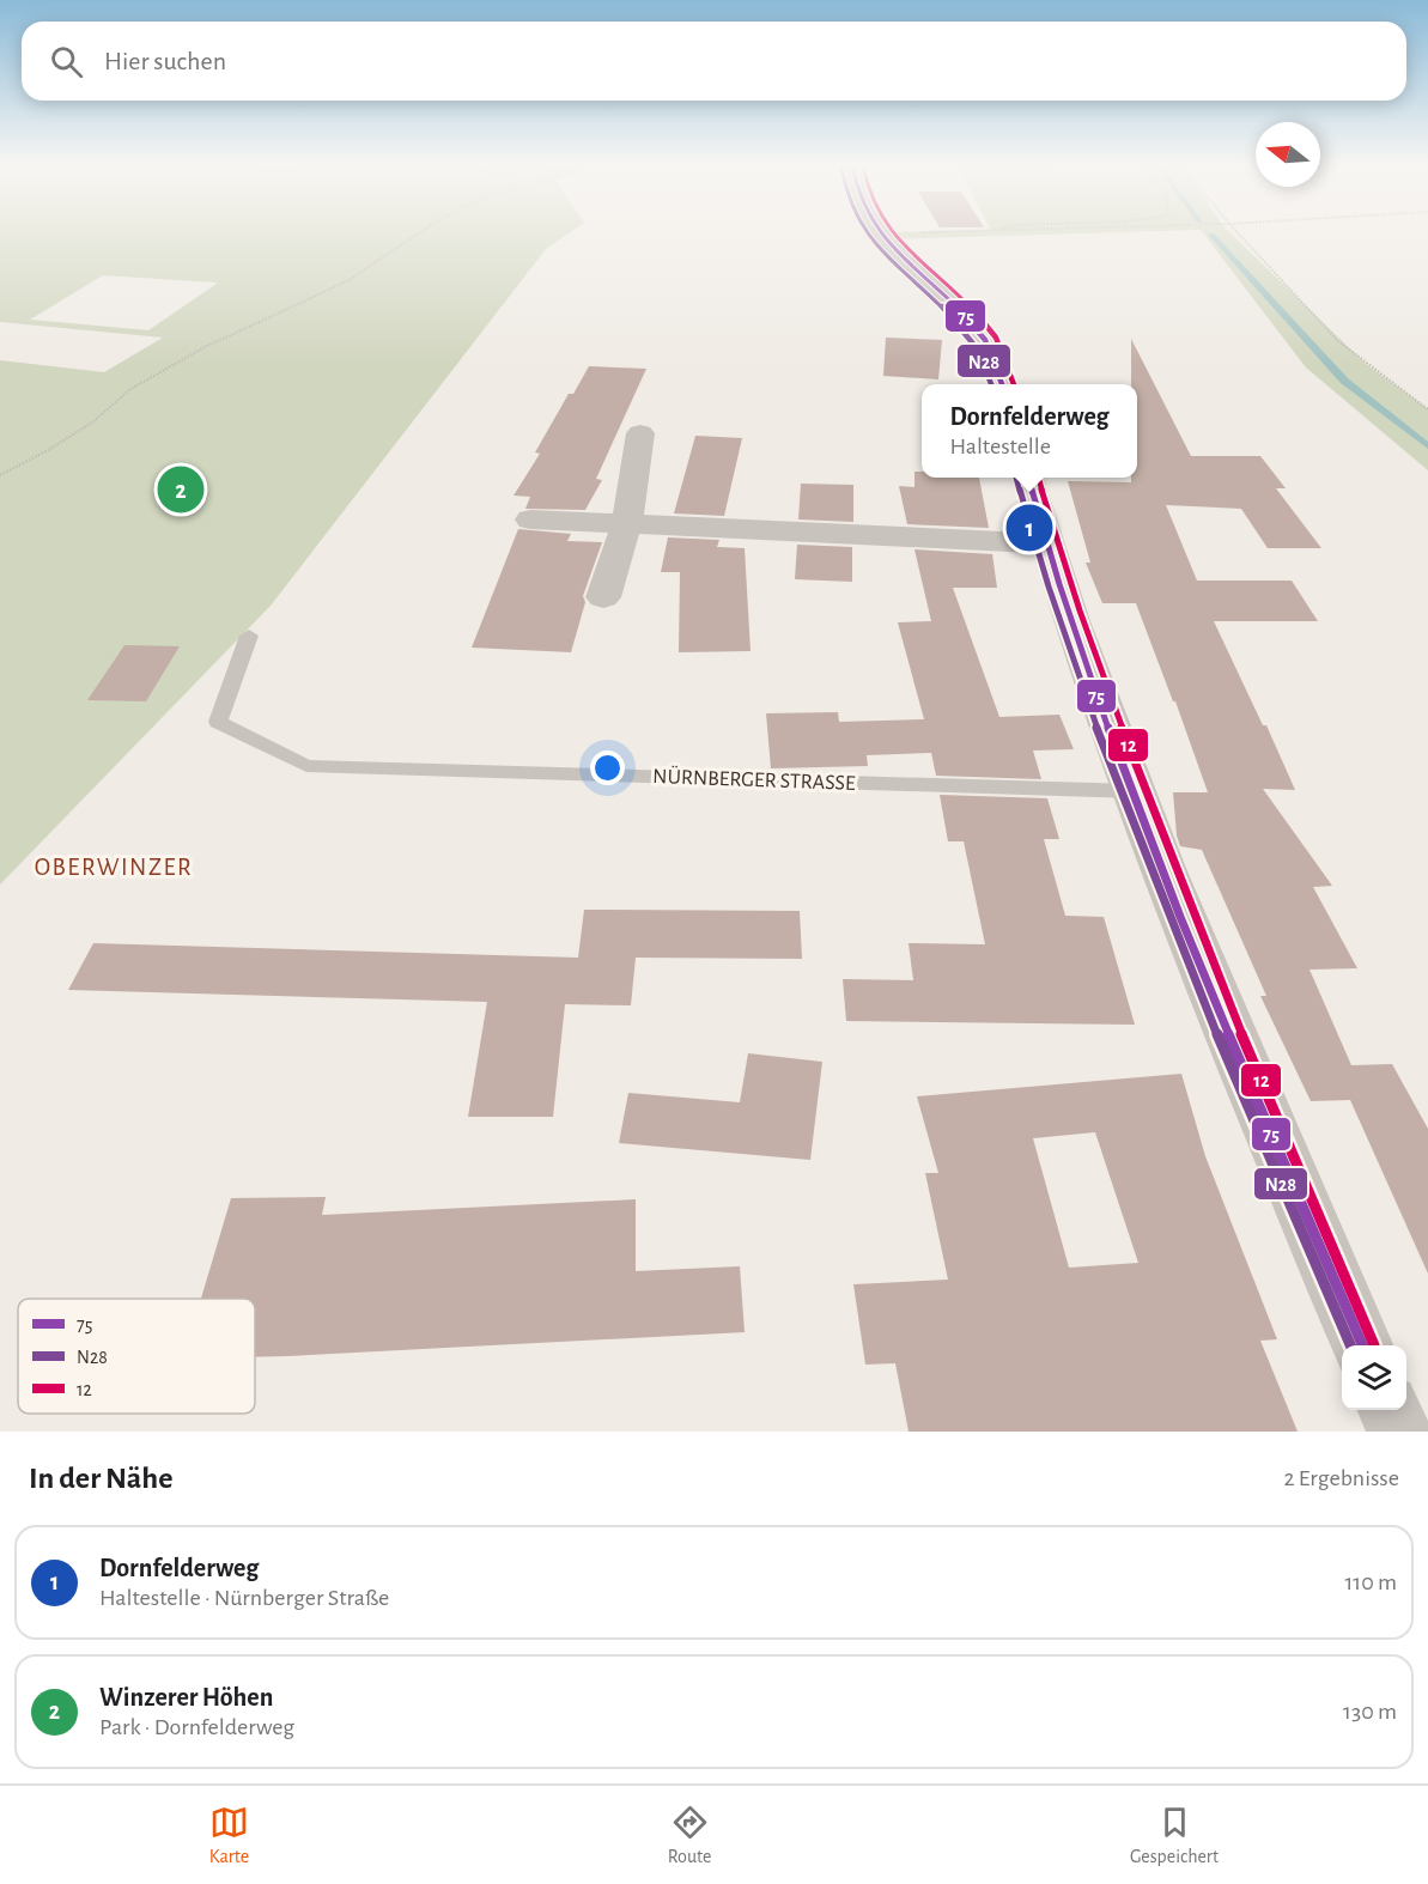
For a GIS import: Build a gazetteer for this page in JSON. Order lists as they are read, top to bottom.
{
  "streets": {
    "lane": ["NÜRNBERGER STRASSE"]
  },
  "districts": ["OBERWINZER"],
  "lines": ["transit line 75", "transit line N28", "transit line 12"],
  "legend": ["75", "N28", "12"],
  "north": "left",
  "page": {
    "search": "Hier suchen",
    "popup": ["Dornfelderweg", "Haltestelle"],
    "pins": ["2", "1"],
    "heading": ["In der Nähe", "2 Ergebnisse"],
    "list": [
      {
        "mark": "1",
        "name": "Dornfelderweg",
        "note": "Haltestelle · Nürnberger Straße",
        "value": "110 m"
      },
      {
        "mark": "2",
        "name": "Winzerer Höhen",
        "note": "Park · Dornfelderweg",
        "value": "130 m"
      }
    ],
    "nav": ["Karte", "Route", "Gespeichert"]
  }
}
